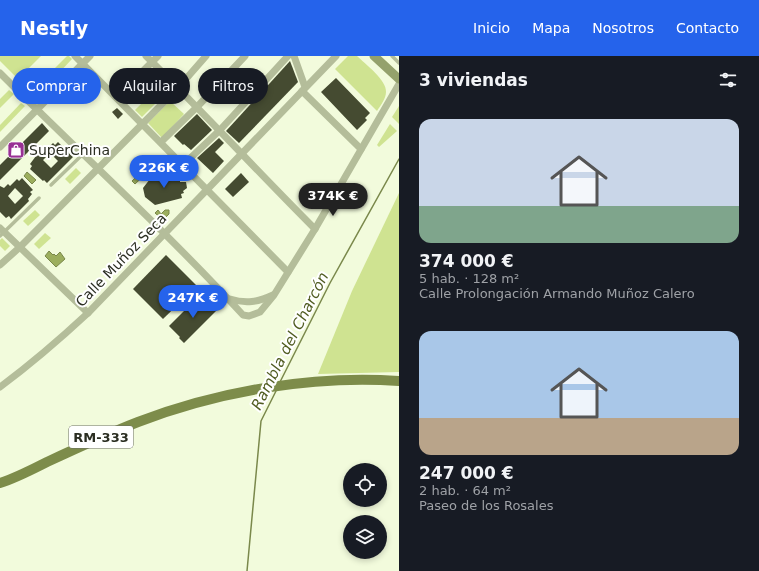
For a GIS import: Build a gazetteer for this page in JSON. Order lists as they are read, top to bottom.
{
  "streets": {
    "main road": ["RM-333"],
    "street": ["Calle Muñoz Seca"]
  },
  "water": ["Rambla del Charcón"],
  "places": {
    "shop": ["SuperChina"]
  },
  "page": {
    "header": "Nestly",
    "nav": [
      "Inicio",
      "Mapa",
      "Nosotros",
      "Contacto"
    ],
    "heading": "3 viviendas",
    "chip": ["Comprar", "Alquilar", "Filtros"],
    "list": [
      {
        "name": "374 000 €",
        "note": "5 hab. · 128 m² · Calle Prolongación Armando Muñoz Calero"
      },
      {
        "name": "247 000 €",
        "note": "2 hab. · 64 m² · Paseo de los Rosales"
      }
    ],
    "price": ["226K €", "374K €", "247K €"]
  }
}
